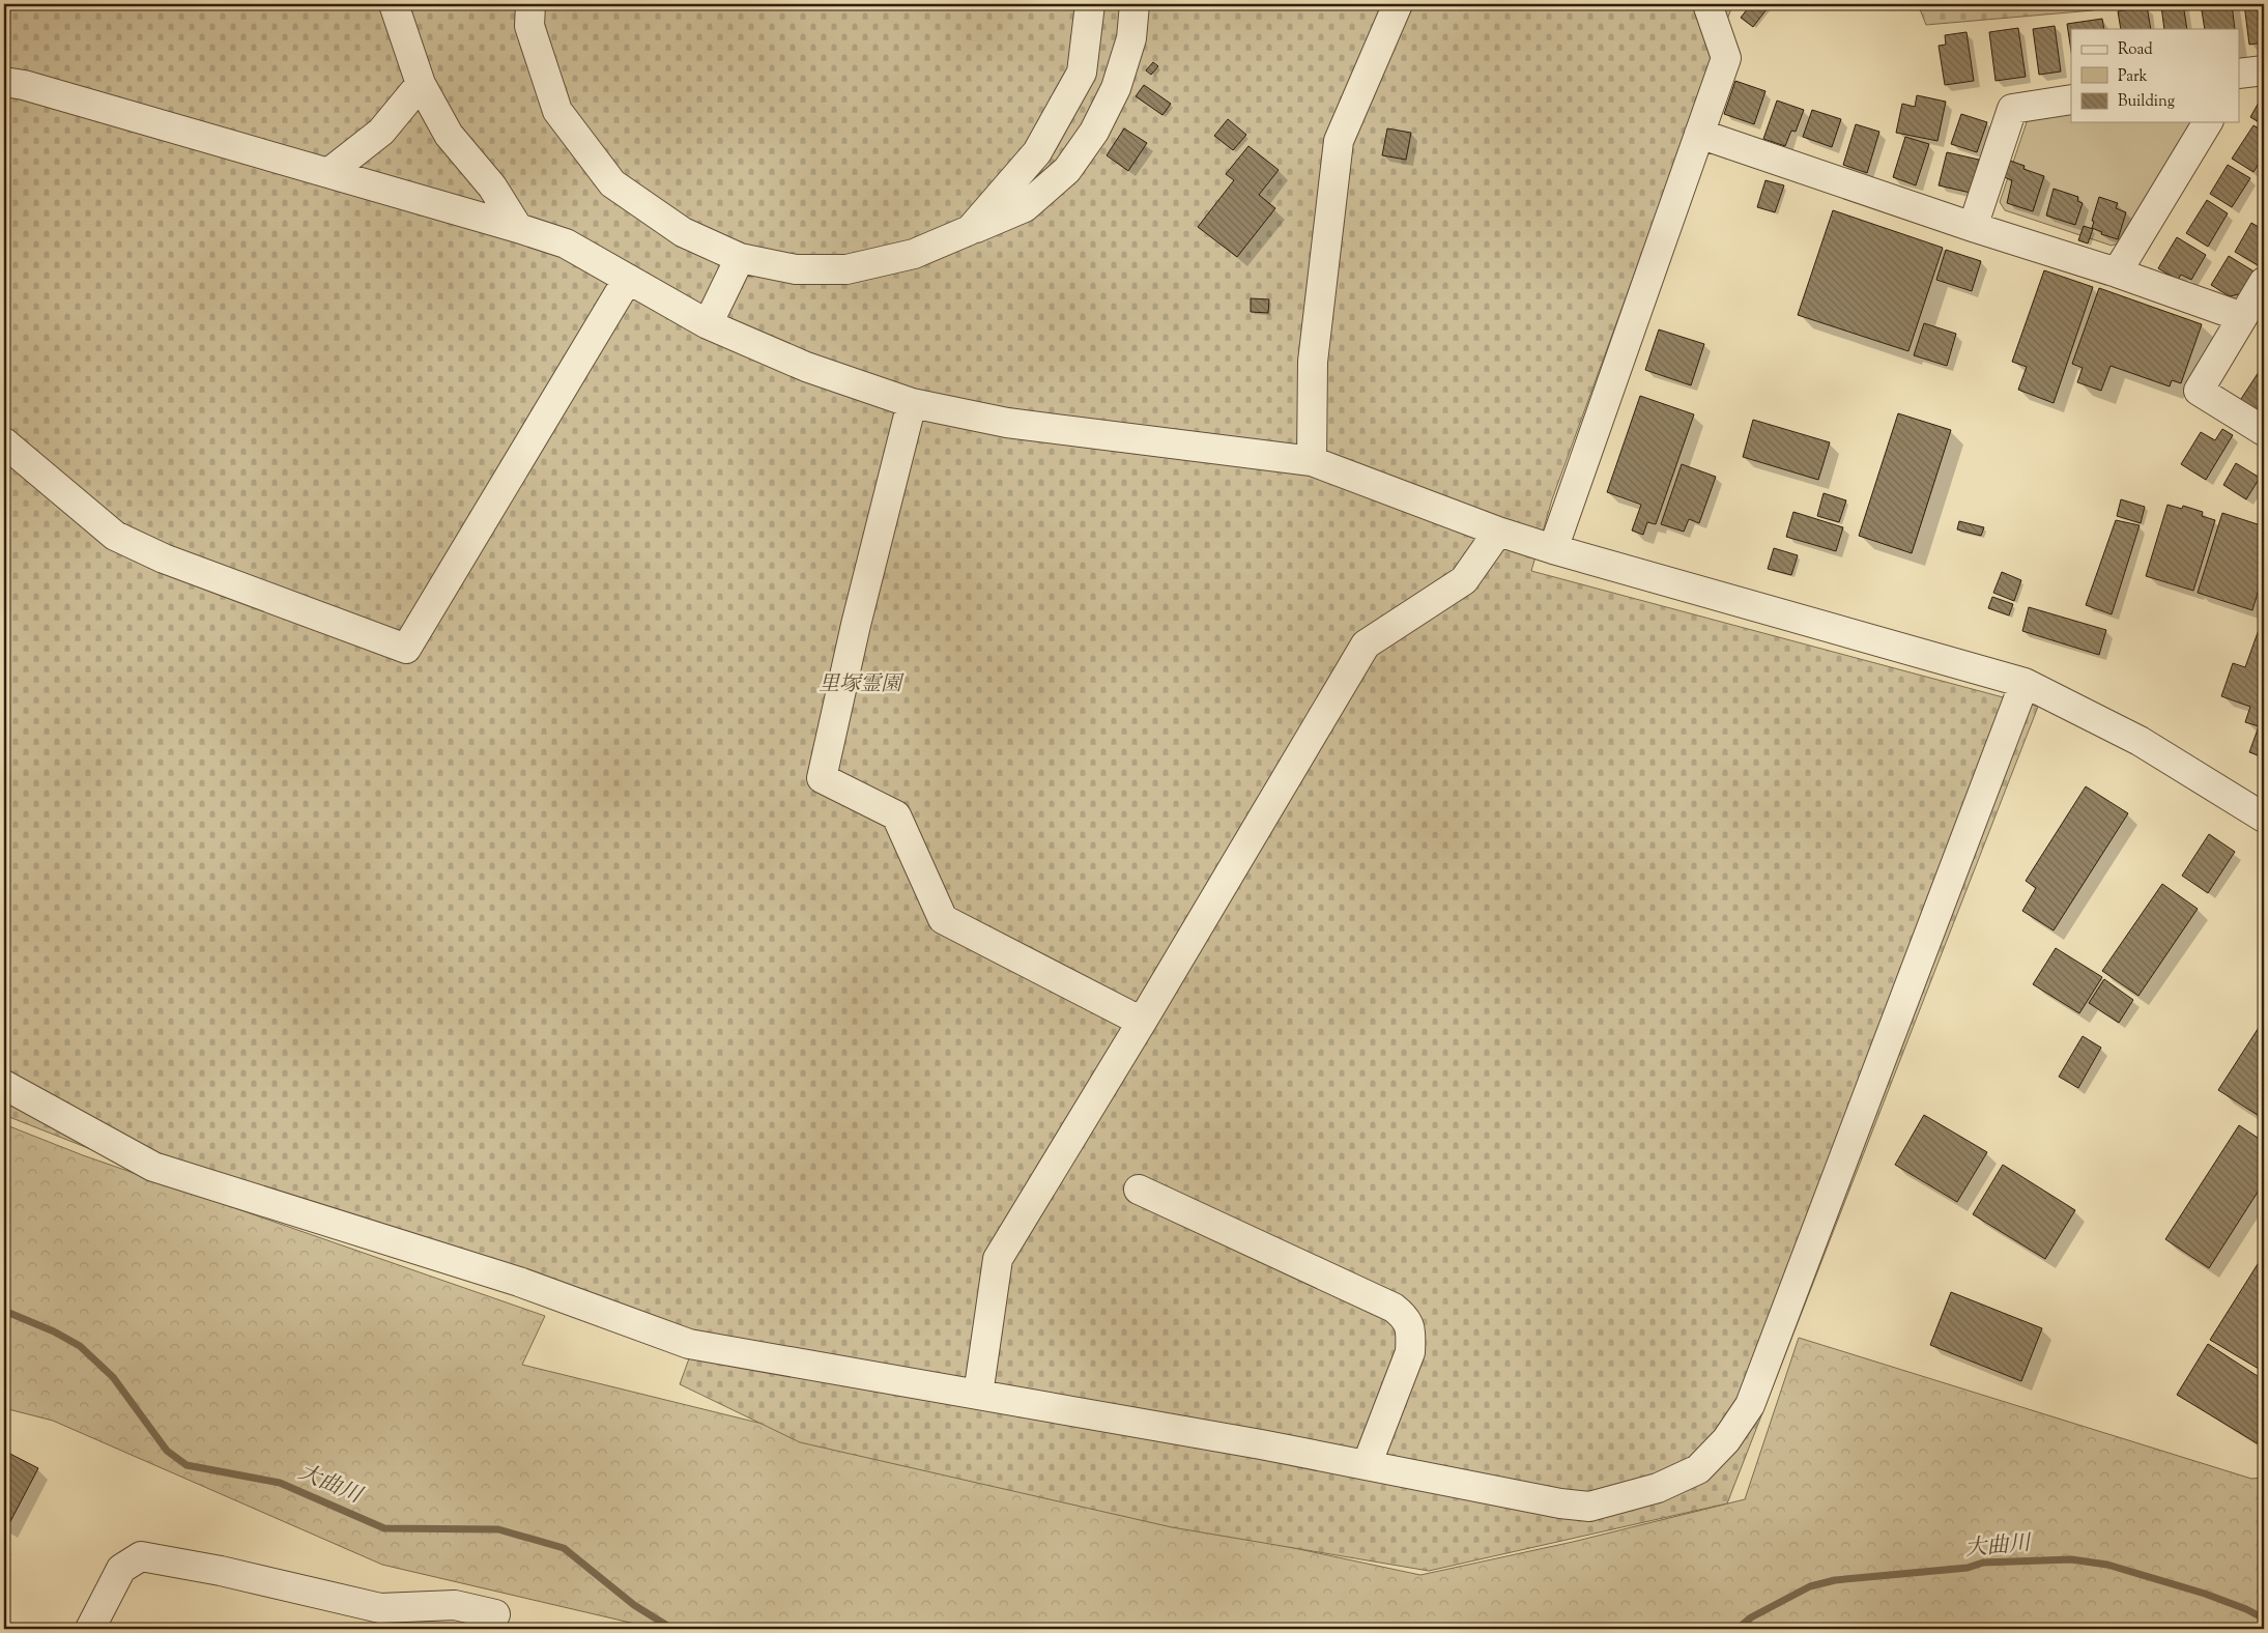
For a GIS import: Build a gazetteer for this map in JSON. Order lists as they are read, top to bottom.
{
  "water": ["大曲川"],
  "parks": ["里塚霊園"],
  "legend": ["Road", "Park", "Building"]
}
